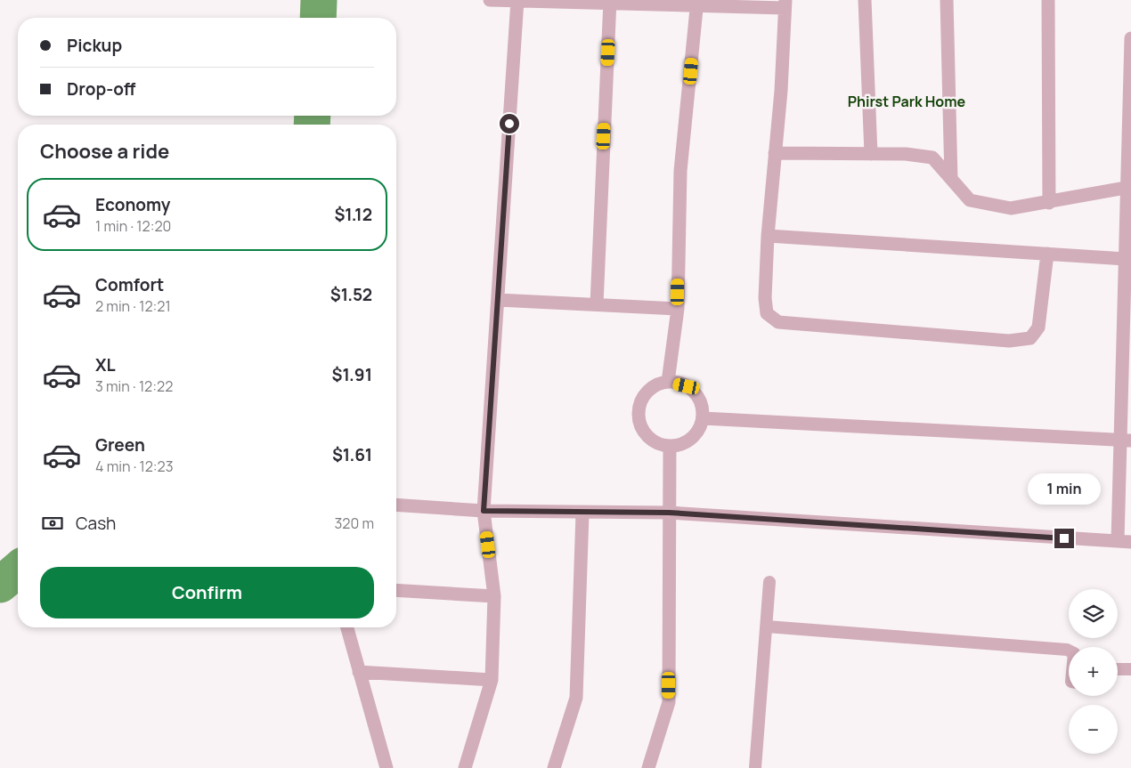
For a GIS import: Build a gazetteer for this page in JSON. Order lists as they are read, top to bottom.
{
  "districts": ["Phirst Park Home"],
  "page": {
    "banner": ["Pickup", "Drop-off"],
    "heading": "Choose a ride",
    "list": [
      {
        "name": "Economy",
        "note": "1 min · 12:20",
        "value": "$1.12"
      },
      {
        "name": "Comfort",
        "note": "2 min · 12:21",
        "value": "$1.52"
      },
      {
        "name": "XL",
        "note": "3 min · 12:22",
        "value": "$1.91"
      },
      {
        "name": "Green",
        "note": "4 min · 12:23",
        "value": "$1.61"
      }
    ],
    "bubble": "1 min",
    "pay": ["Cash", "320 m"],
    "buttons": "Confirm",
    "map_buttons": ["+", "−"]
  }
}
